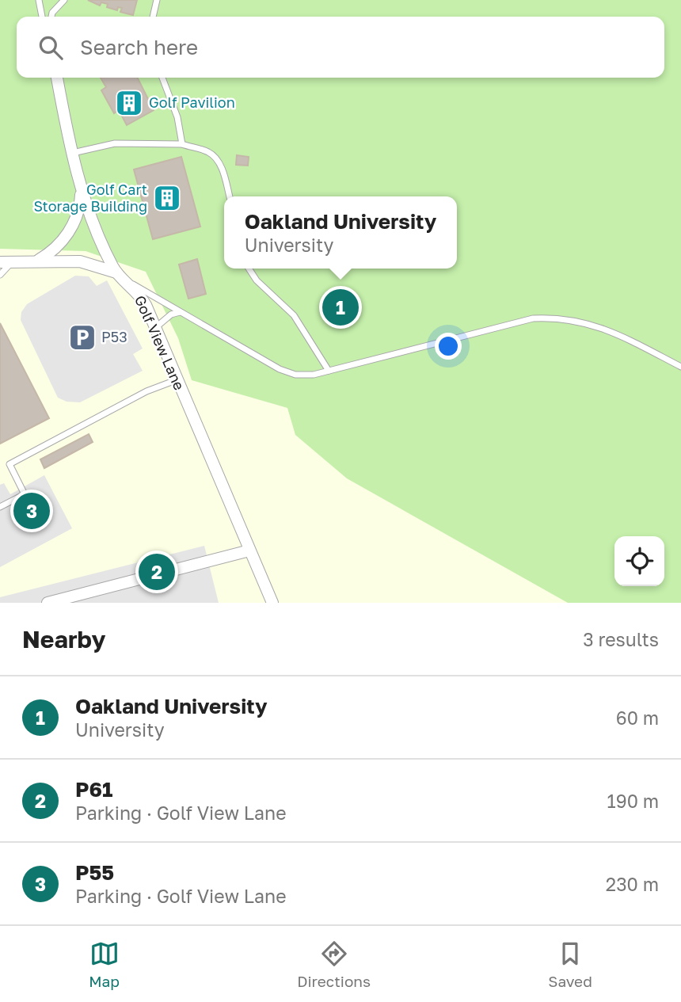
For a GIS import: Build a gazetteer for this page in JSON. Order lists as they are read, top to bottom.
{
  "streets": {
    "street": ["Golf View Lane"]
  },
  "places": {
    "building": ["Golf Pavilion", "Golf Cart Storage Building"],
    "parking": ["P53"]
  },
  "page": {
    "search": "Search here",
    "popup": ["Oakland University", "University"],
    "pins": ["1", "3", "2"],
    "heading": ["Nearby", "3 results"],
    "list": [
      {
        "mark": "1",
        "name": "Oakland University",
        "note": "University",
        "value": "60 m"
      },
      {
        "mark": "2",
        "name": "P61",
        "note": "Parking · Golf View Lane",
        "value": "190 m"
      },
      {
        "mark": "3",
        "name": "P55",
        "note": "Parking · Golf View Lane",
        "value": "230 m"
      }
    ],
    "nav": ["Map", "Directions", "Saved"]
  }
}
